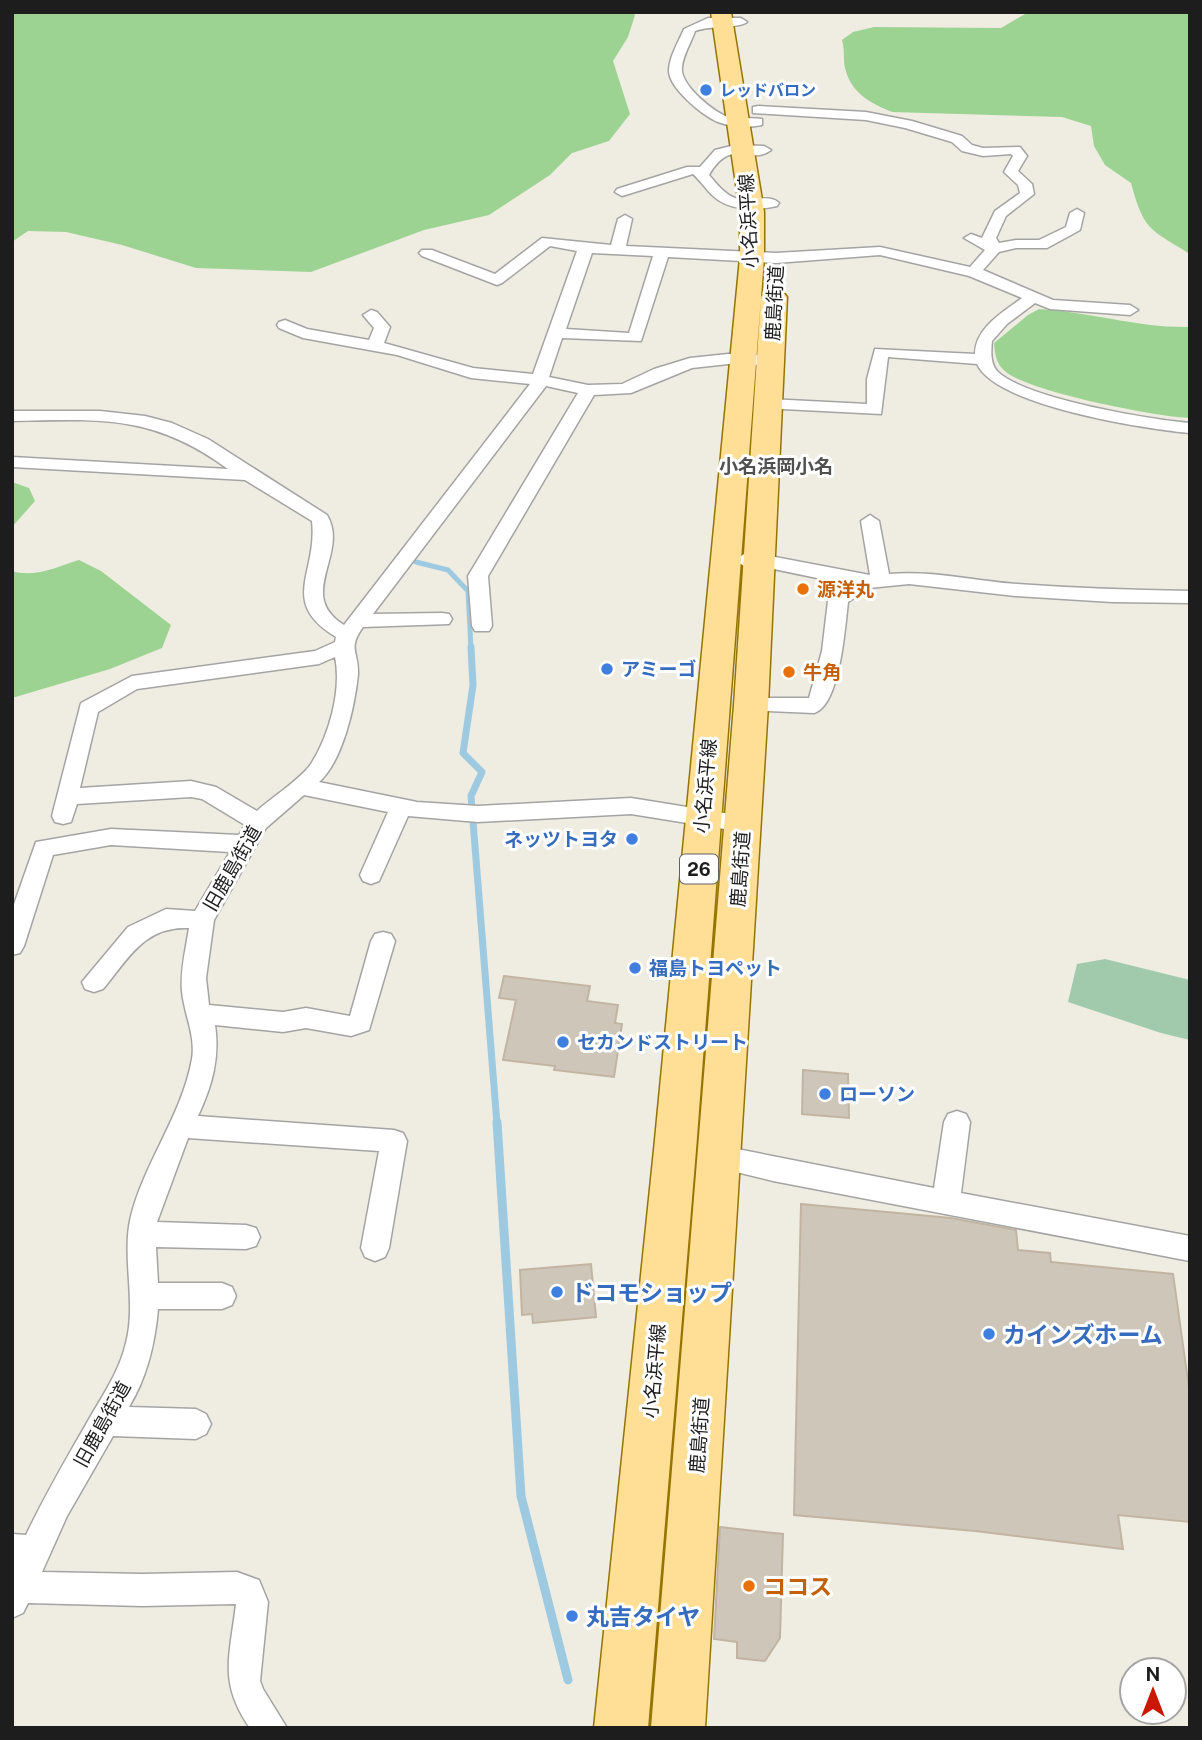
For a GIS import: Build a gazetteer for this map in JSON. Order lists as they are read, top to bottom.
{
  "streets": {
    "main road": ["小名浜平線", "鹿島街道", "26"],
    "street": ["旧鹿島街道"]
  },
  "crossings": [
    ["小名浜平線", "鹿島街道"]
  ],
  "districts": ["小名浜岡小名"],
  "places": [
    "レッドバロン",
    "源洋丸",
    "アミーゴ",
    "牛角",
    "ネッツトヨタ",
    "福島トヨペット",
    "セカンドストリート",
    "ローソン",
    "ドコモショップ",
    "カインズホーム",
    "ココス",
    "丸吉タイヤ"
  ],
  "north": "top"
}
